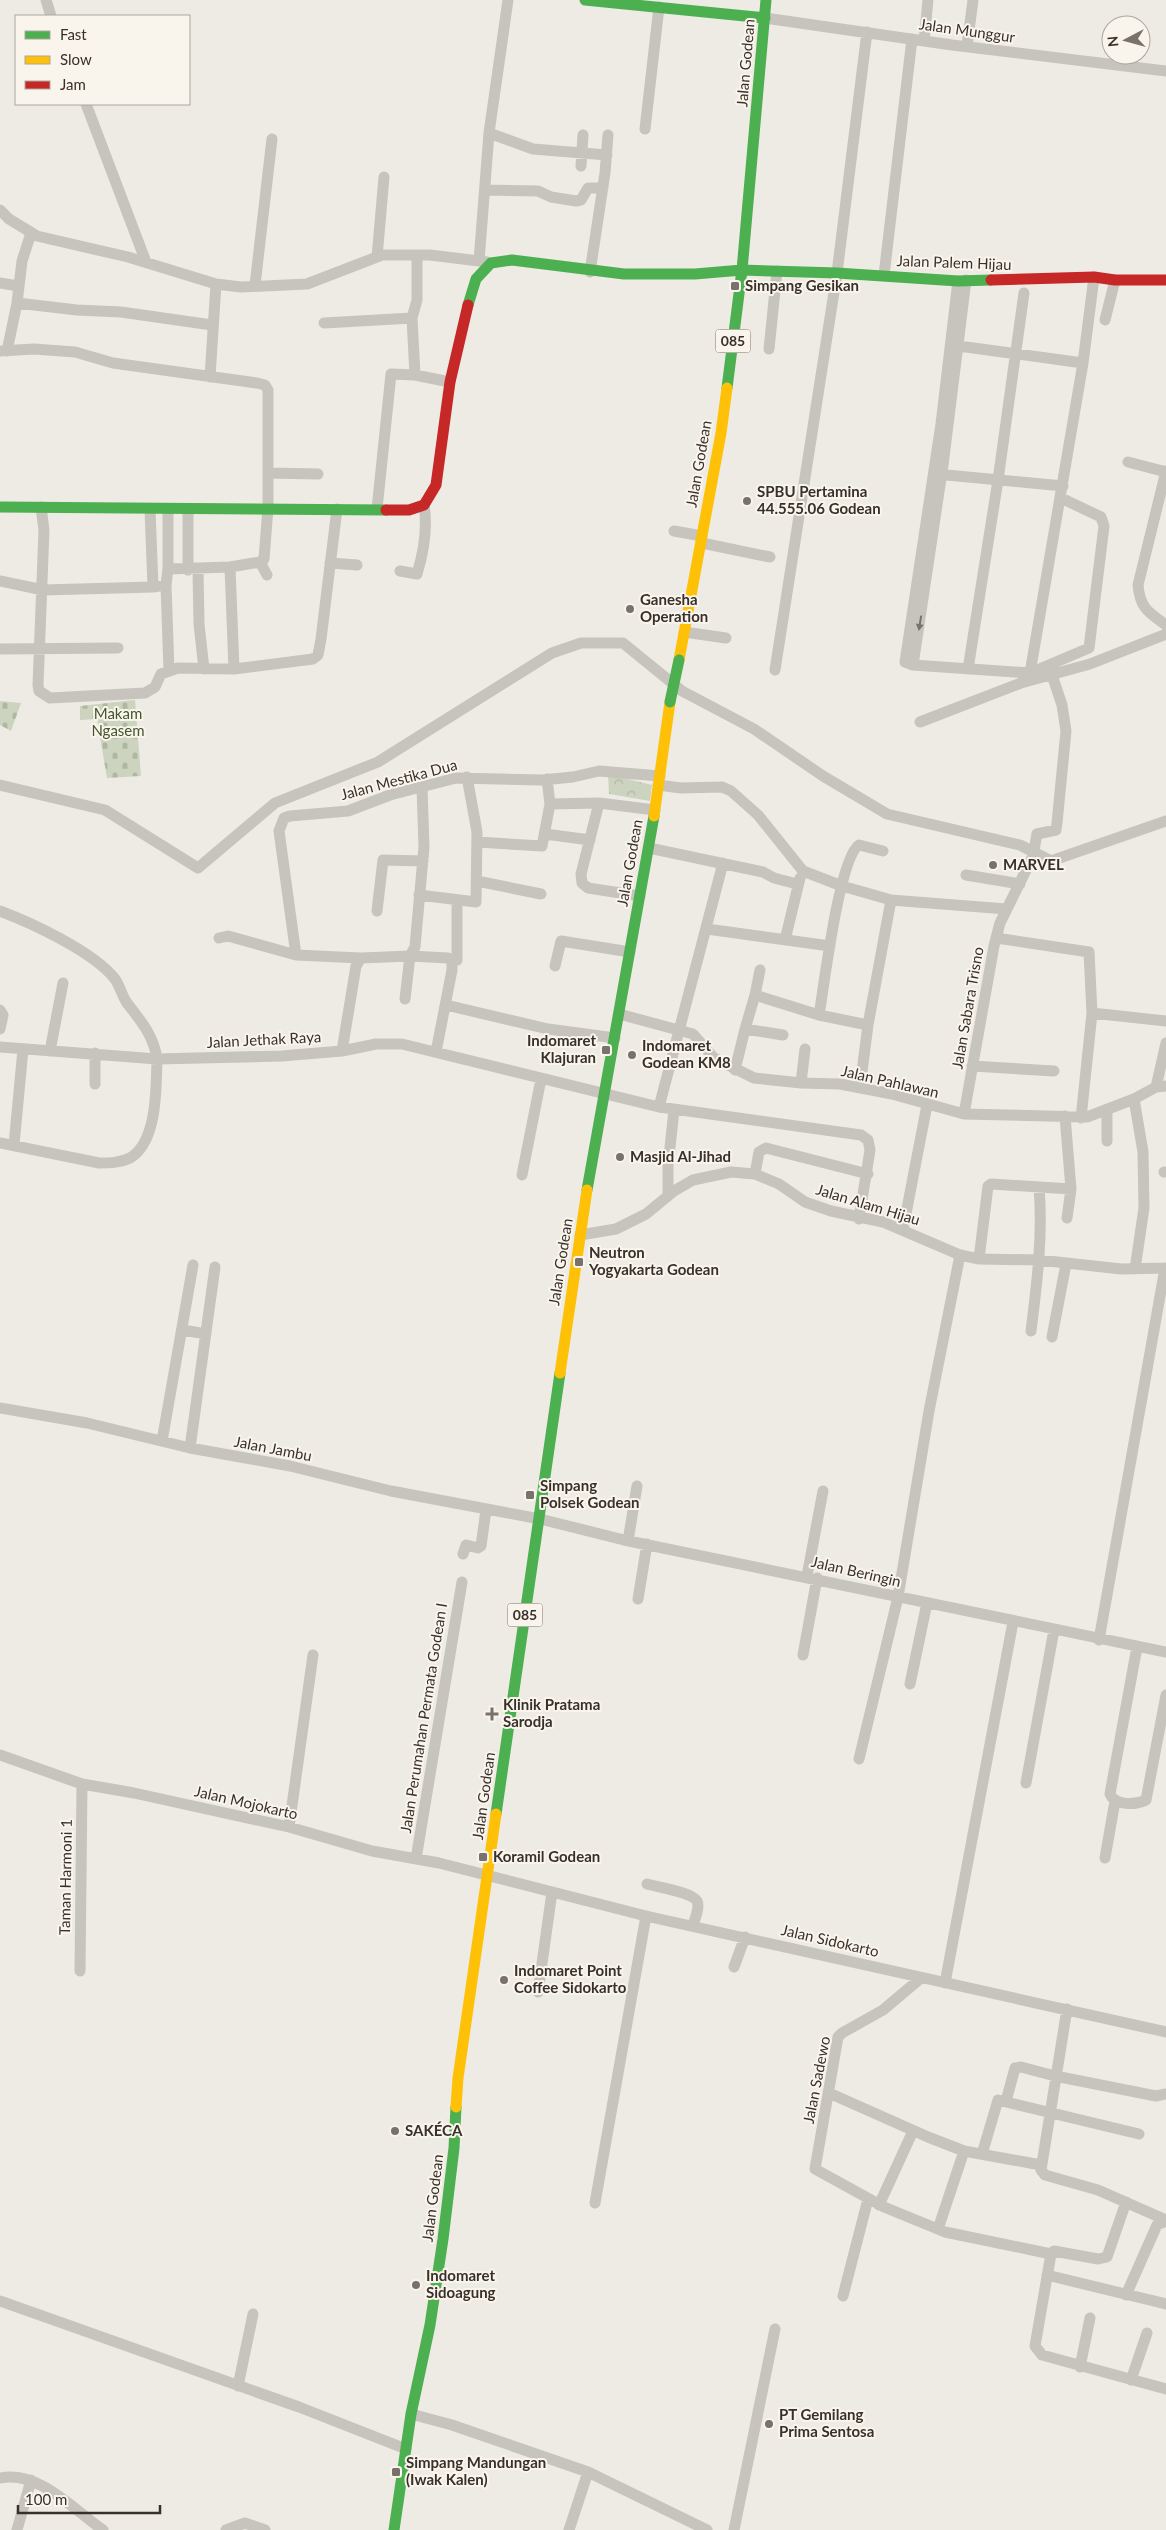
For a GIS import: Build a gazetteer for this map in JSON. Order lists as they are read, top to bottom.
{
  "streets": {
    "main road": ["Jalan Godean", "Jalan Palem Hijau", "085"],
    "street": [
      "Jalan Munggur",
      "Jalan Mestika Dua",
      "Jalan Sabara Trisno",
      "Jalan Jethak Raya",
      "Jalan Pahlawan",
      "Jalan Alam Hijau",
      "Jalan Jambu",
      "Jalan Beringin",
      "Jalan Perumahan Permata Godean I",
      "Jalan Mojokarto",
      "Taman Harmoni 1",
      "Jalan Sidokarto",
      "Jalan Sadewo"
    ]
  },
  "crossings": [
    ["Jalan Munggur", "Jalan Godean"],
    ["Jalan Godean", "Jalan Palem Hijau"],
    ["Jalan Godean", "Jalan Mestika Dua"],
    ["Jalan Godean", "Jalan Jethak Raya"],
    ["Jalan Godean", "Jalan Pahlawan"],
    ["Jalan Godean", "Jalan Alam Hijau"],
    ["Jalan Godean", "Jalan Jambu"],
    ["Jalan Godean", "Jalan Beringin"],
    ["Jalan Godean", "Jalan Mojokarto"],
    ["Jalan Godean", "Jalan Sidokarto"],
    ["Jalan Sabara Trisno", "Jalan Pahlawan"],
    ["Jalan Jethak Raya", "Jalan Alam Hijau"],
    ["Jalan Jambu", "Jalan Beringin"],
    ["Jalan Perumahan Permata Godean I", "Jalan Mojokarto"],
    ["Jalan Mojokarto", "Taman Harmoni 1"],
    ["Jalan Mojokarto", "Jalan Sidokarto"],
    ["Jalan Sidokarto", "Jalan Sadewo"]
  ],
  "parks": ["Makam Ngasem"],
  "places": {
    "transit": [
      "Simpang Gesikan",
      "Indomaret Klajuran",
      "Neutron Yogyakarta Godean",
      "Simpang Polsek Godean",
      "Koramil Godean",
      "Simpang Mandungan (Iwak Kalen)"
    ],
    "other": [
      "SPBU Pertamina 44.555.06 Godean",
      "Ganesha Operation",
      "MARVEL",
      "Indomaret Godean KM8",
      "Masjid Al-Jihad",
      "Indomaret Point Coffee Sidokarto",
      "SAKÉCA",
      "Indomaret Sidoagung",
      "PT Gemilang Prima Sentosa"
    ],
    "health": ["Klinik Pratama Sarodja"]
  },
  "legend": ["Fast", "Slow", "Jam"],
  "scale_bar": "100 m",
  "north": "left"
}
